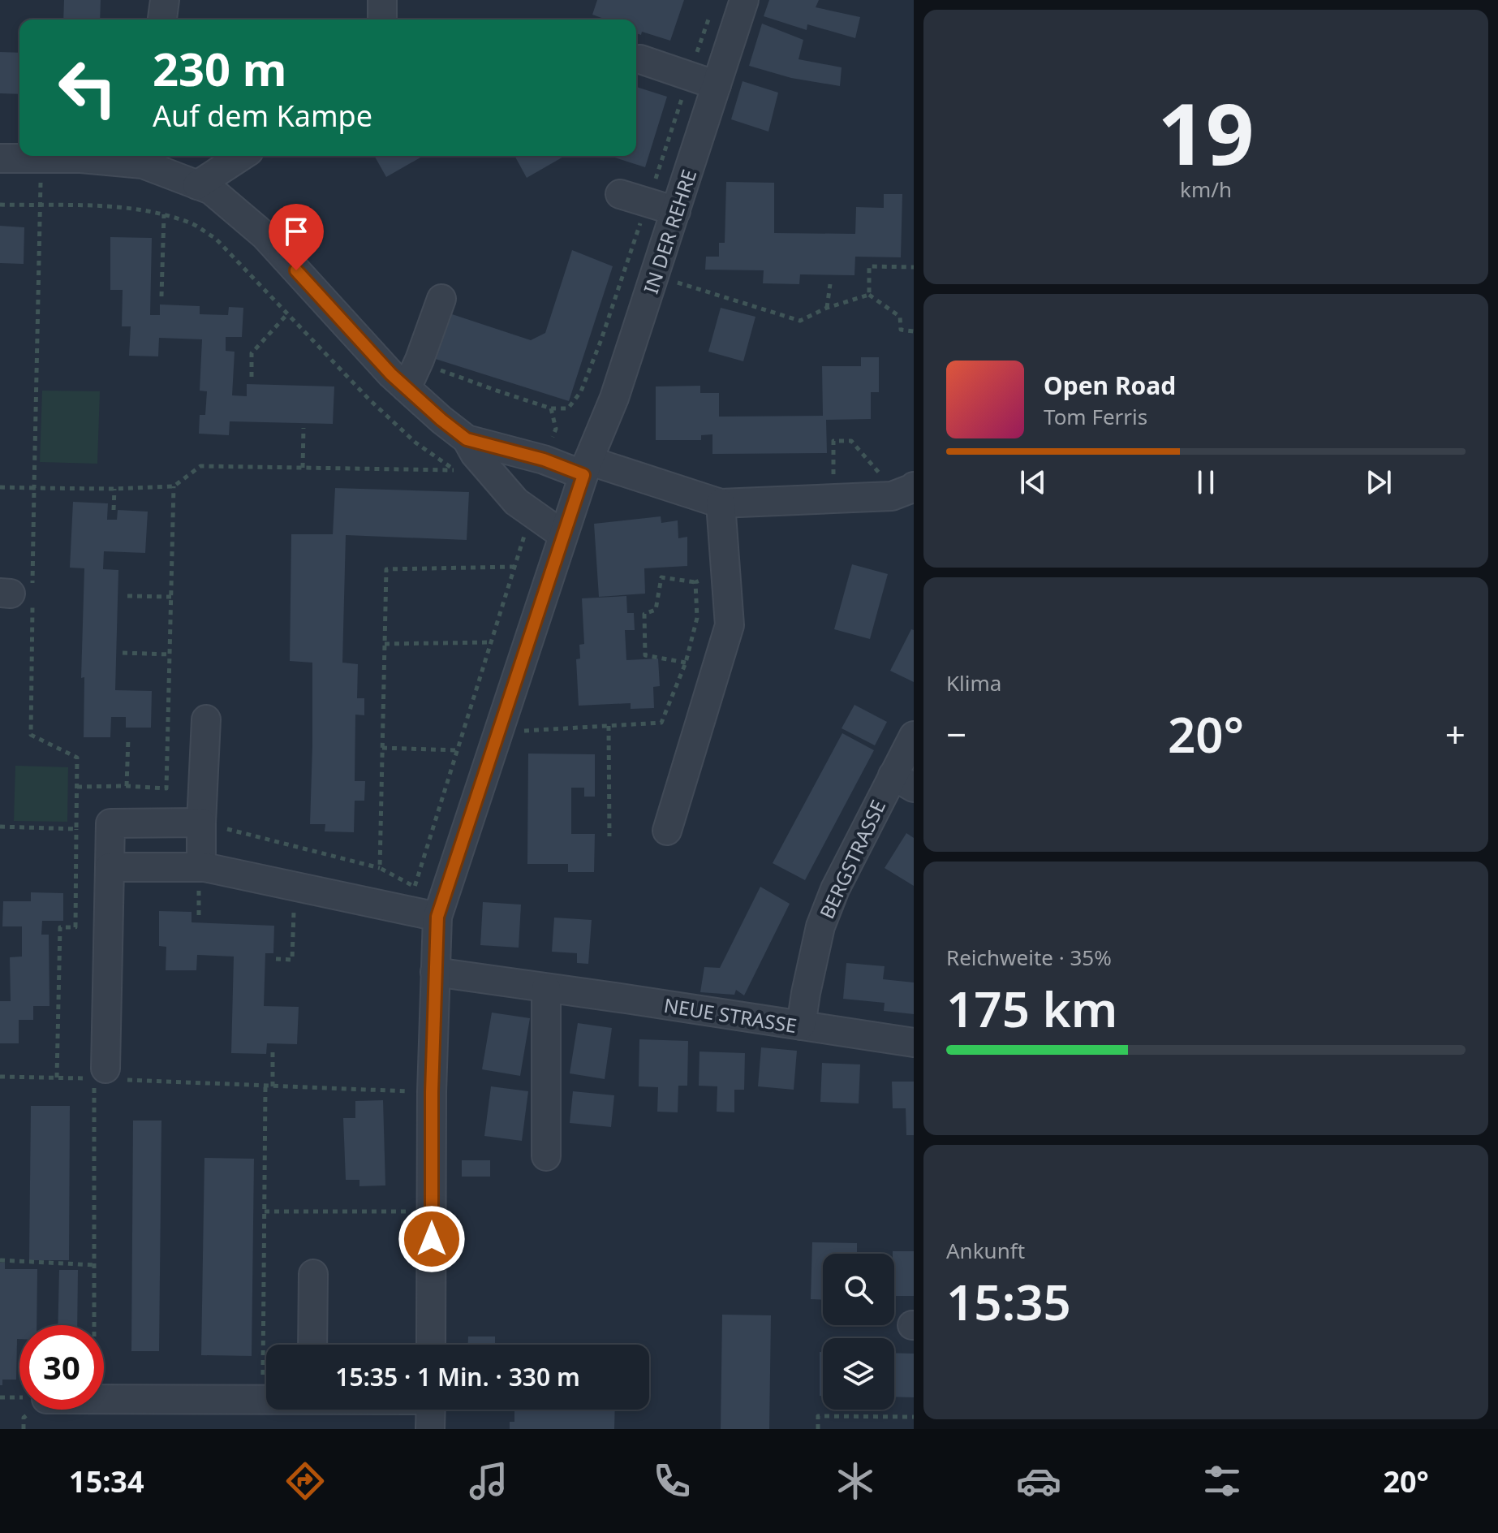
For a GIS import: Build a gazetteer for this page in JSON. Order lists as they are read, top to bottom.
{
  "streets": {
    "street": ["IN DER REHRE", "BERGSTRASSE", "NEUE STRASSE"]
  },
  "crossings": [
    ["IN DER REHRE", "NEUE STRASSE"],
    ["BERGSTRASSE", "NEUE STRASSE"]
  ],
  "page": {
    "tile": [
      ["19", "km/h"],
      "Klima",
      ["Reichweite · 35%", "175 km"],
      ["Ankunft", "15:35"]
    ],
    "turn": ["230 m", "Auf dem Kampe"],
    "song": ["Open Road", "Tom Ferris"],
    "heat": ["−", "20°", "+"],
    "limit": "30",
    "trip": "15:35 · 1 Min. · 330 m",
    "tabs": ["15:34", "20°"]
  }
}
